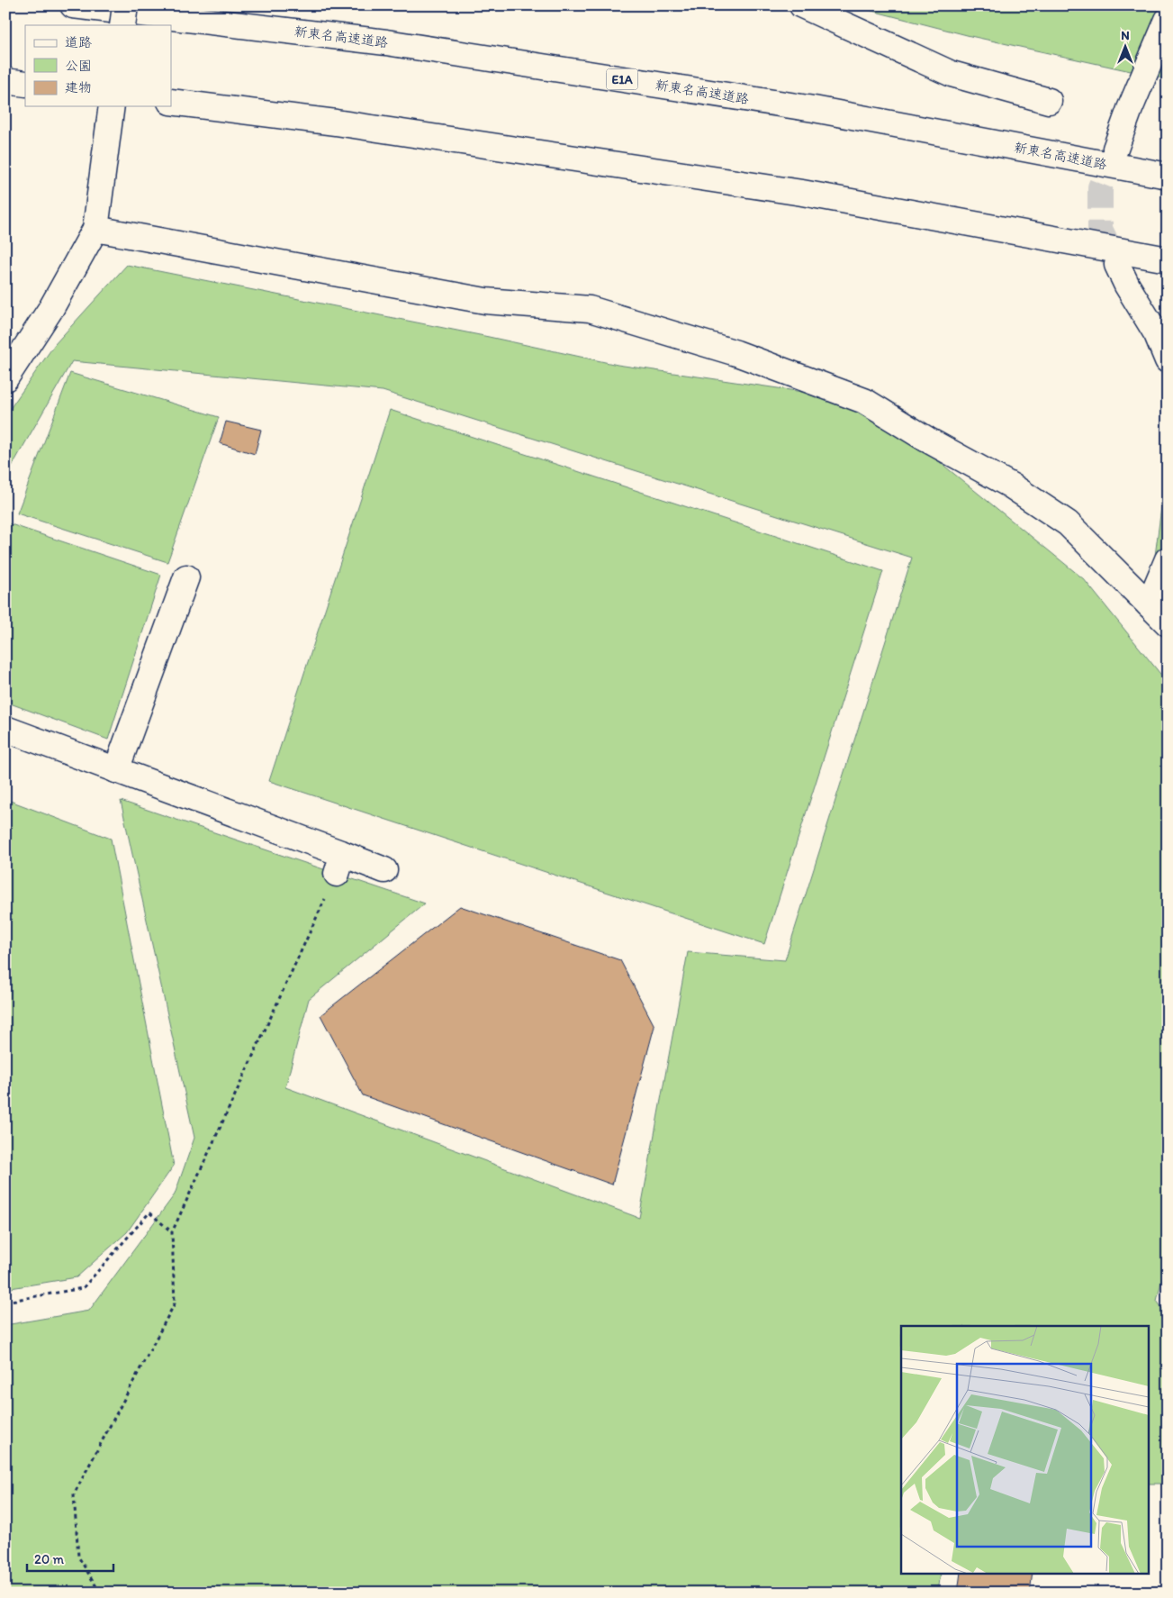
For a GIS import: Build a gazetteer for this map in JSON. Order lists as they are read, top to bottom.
{
  "streets": {
    "main road": ["新東名高速道路", "E1A"]
  },
  "legend": ["道路", "公園", "建物"],
  "scale_bar": "20 m",
  "north": "top"
}
